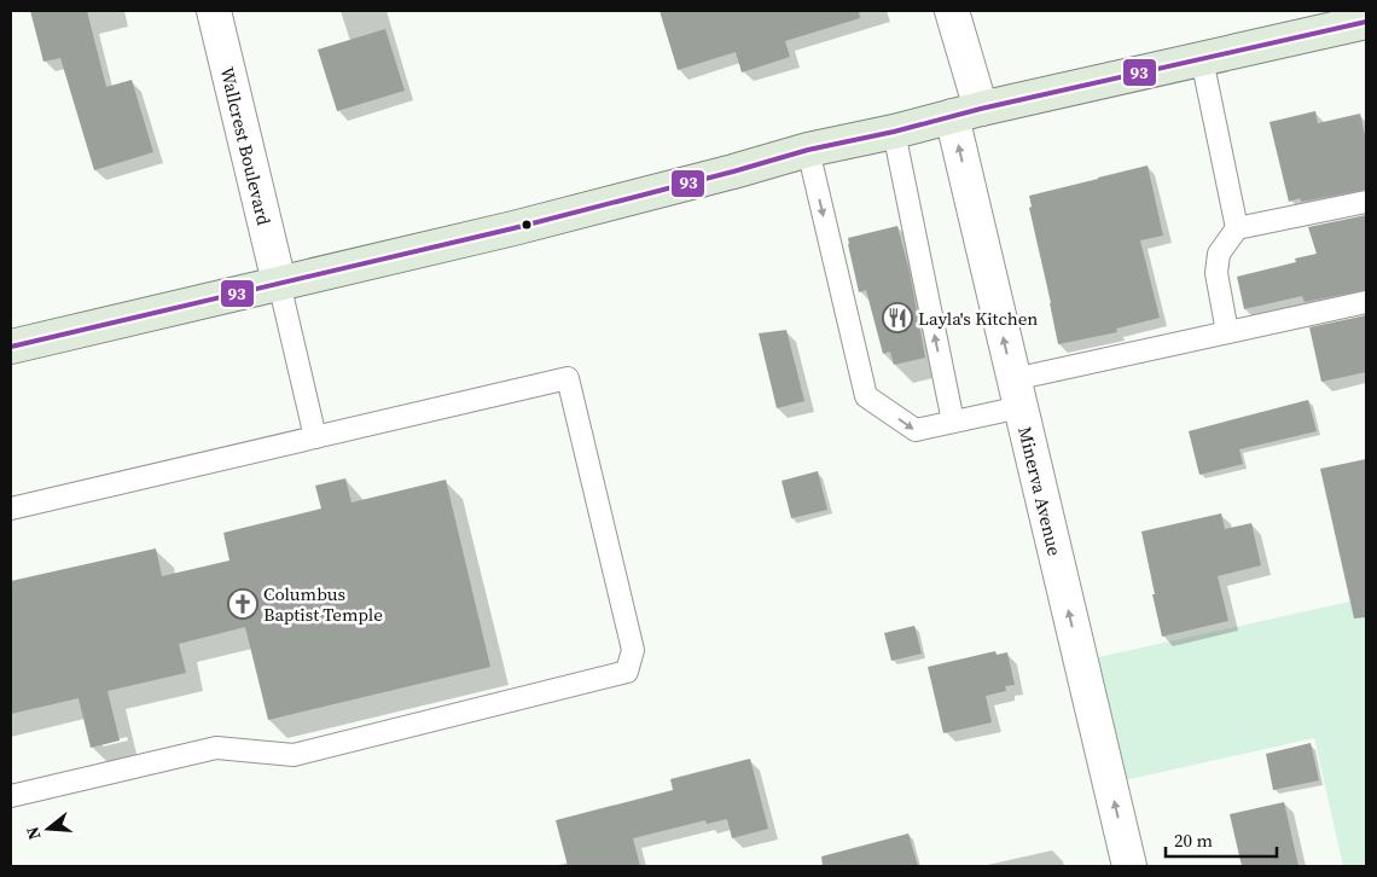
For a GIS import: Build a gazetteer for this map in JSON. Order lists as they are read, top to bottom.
{
  "streets": {
    "street": ["Wallcrest Boulevard", "Minerva Avenue"]
  },
  "one_way": ["Minerva Avenue"],
  "places": {
    "restaurant": ["Layla's Kitchen"],
    "church": ["Columbus Baptist Temple"]
  },
  "lines": ["transit line 93"],
  "scale_bar": "20 m",
  "north": "left"
}
